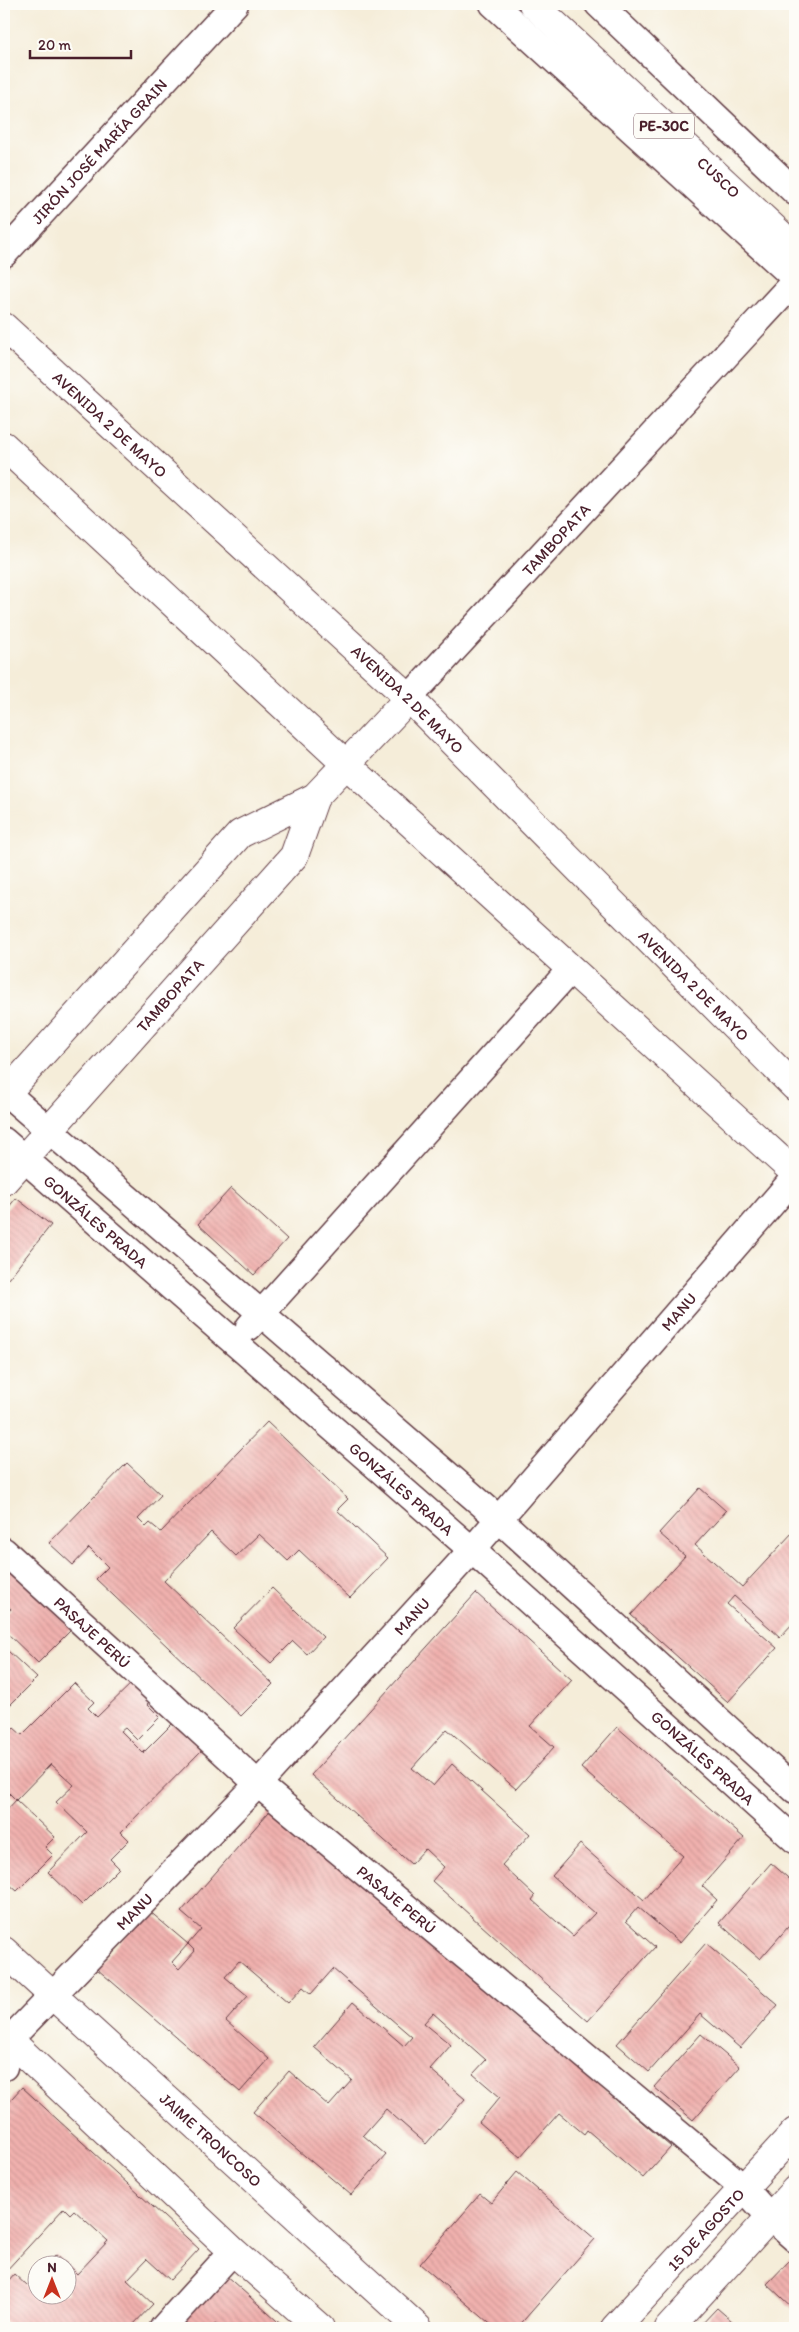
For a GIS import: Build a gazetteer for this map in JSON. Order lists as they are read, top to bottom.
{
  "streets": {
    "main road": [
      "PE-30C",
      "CUSCO",
      "AVENIDA 2 DE MAYO",
      "TAMBOPATA",
      "JAIME TRONCOSO",
      "15 DE AGOSTO"
    ],
    "street": [
      "JIRÓN JOSÉ MARÍA GRAIN",
      "GONZÁLES PRADA",
      "MANU",
      "PASAJE PERÚ"
    ]
  },
  "crossings": [
    ["AVENIDA 2 DE MAYO", "TAMBOPATA"],
    ["TAMBOPATA", "GONZÁLES PRADA"],
    ["GONZÁLES PRADA", "MANU"],
    ["MANU", "PASAJE PERÚ"],
    ["MANU", "JAIME TRONCOSO"],
    ["PASAJE PERÚ", "15 DE AGOSTO"]
  ],
  "scale_bar": "20 m",
  "north": "top"
}
